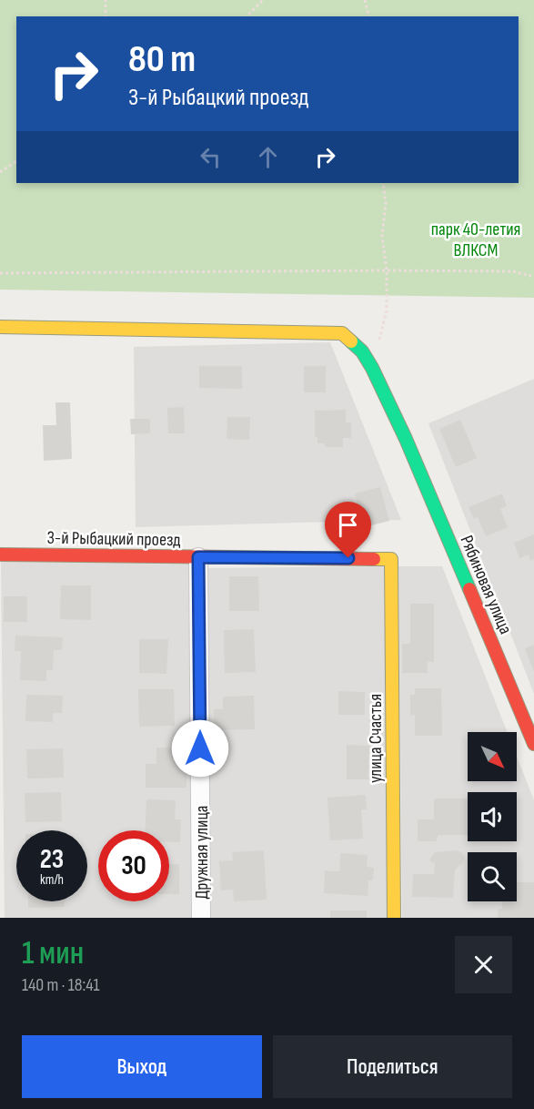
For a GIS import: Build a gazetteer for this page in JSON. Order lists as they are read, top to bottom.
{
  "streets": {
    "street": [
      "3-й Рыбацкий проезд",
      "Рябиновая улица",
      "улица Счастья",
      "Дружная улица"
    ]
  },
  "crossings": [
    ["3-й Рыбацкий проезд", "улица Счастья"],
    ["3-й Рыбацкий проезд", "Дружная улица"]
  ],
  "parks": ["парк 40-летия ВЛКСМ"],
  "north": "bottom right",
  "page": {
    "turn": ["80 m", "3-й Рыбацкий проезд"],
    "speed": "23 km/h",
    "limit": "30",
    "heading": ["1 мин", "140 m · 18:41"],
    "buttons": ["Выход", "Поделиться"]
  }
}
